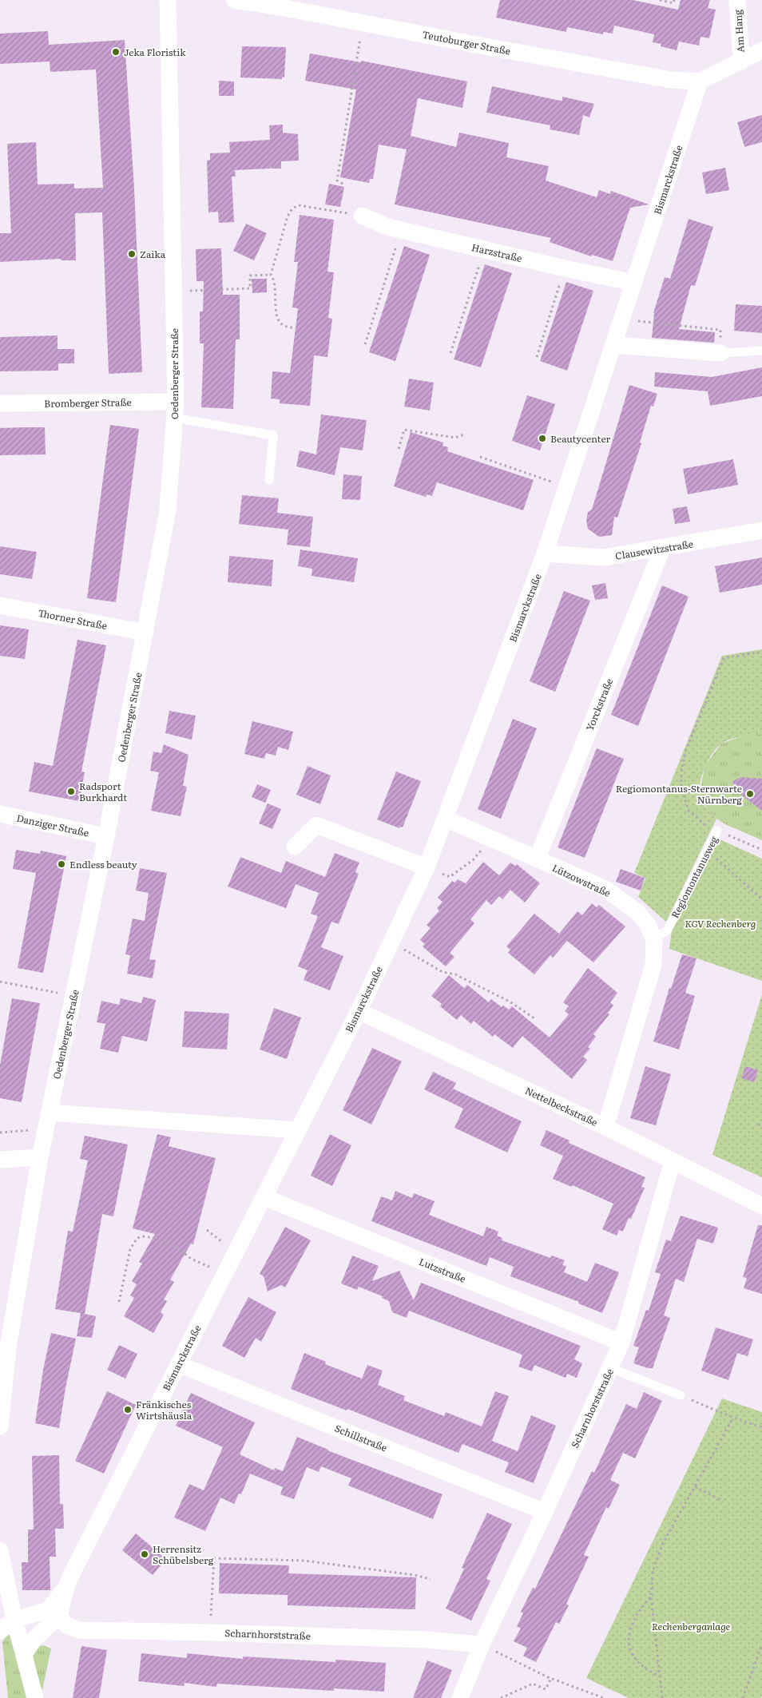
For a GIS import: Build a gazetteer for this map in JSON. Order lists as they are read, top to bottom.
{
  "streets": {
    "street": [
      "Am Hang",
      "Teutoburger Straße",
      "Bismarckstraße",
      "Harzstraße",
      "Oedenberger Straße",
      "Bromberger Straße",
      "Clausewitzstraße",
      "Thorner Straße",
      "Yorckstraße",
      "Danziger Straße",
      "Lützowstraße",
      "Nettelbeckstraße",
      "Lutzstraße",
      "Scharnhorststraße",
      "Schillstraße"
    ],
    "lane": ["Regiomontanusweg"]
  },
  "crossings": [
    ["Teutoburger Straße", "Bismarckstraße"],
    ["Bismarckstraße", "Harzstraße"],
    ["Bismarckstraße", "Clausewitzstraße"],
    ["Bismarckstraße", "Lützowstraße"],
    ["Bismarckstraße", "Nettelbeckstraße"],
    ["Bismarckstraße", "Lutzstraße"],
    ["Bismarckstraße", "Scharnhorststraße"],
    ["Bismarckstraße", "Schillstraße"],
    ["Oedenberger Straße", "Bromberger Straße"],
    ["Oedenberger Straße", "Thorner Straße"],
    ["Oedenberger Straße", "Danziger Straße"],
    ["Clausewitzstraße", "Yorckstraße"],
    ["Yorckstraße", "Lützowstraße"],
    ["Regiomontanusweg", "Lützowstraße"],
    ["Lützowstraße", "Nettelbeckstraße"],
    ["Nettelbeckstraße", "Scharnhorststraße"],
    ["Lutzstraße", "Scharnhorststraße"],
    ["Scharnhorststraße", "Schillstraße"]
  ],
  "parks": ["KGV Rechenberg", "Rechenberganlage"],
  "places": [
    "Jeka Floristik",
    "Zaika",
    "Beautycenter",
    "Radsport Burkhardt",
    "Regiomontanus-Sternwarte Nürnberg",
    "Endless beauty",
    "Fränkisches Wirtshäusla",
    "Herrensitz Schübelsberg"
  ]
}
